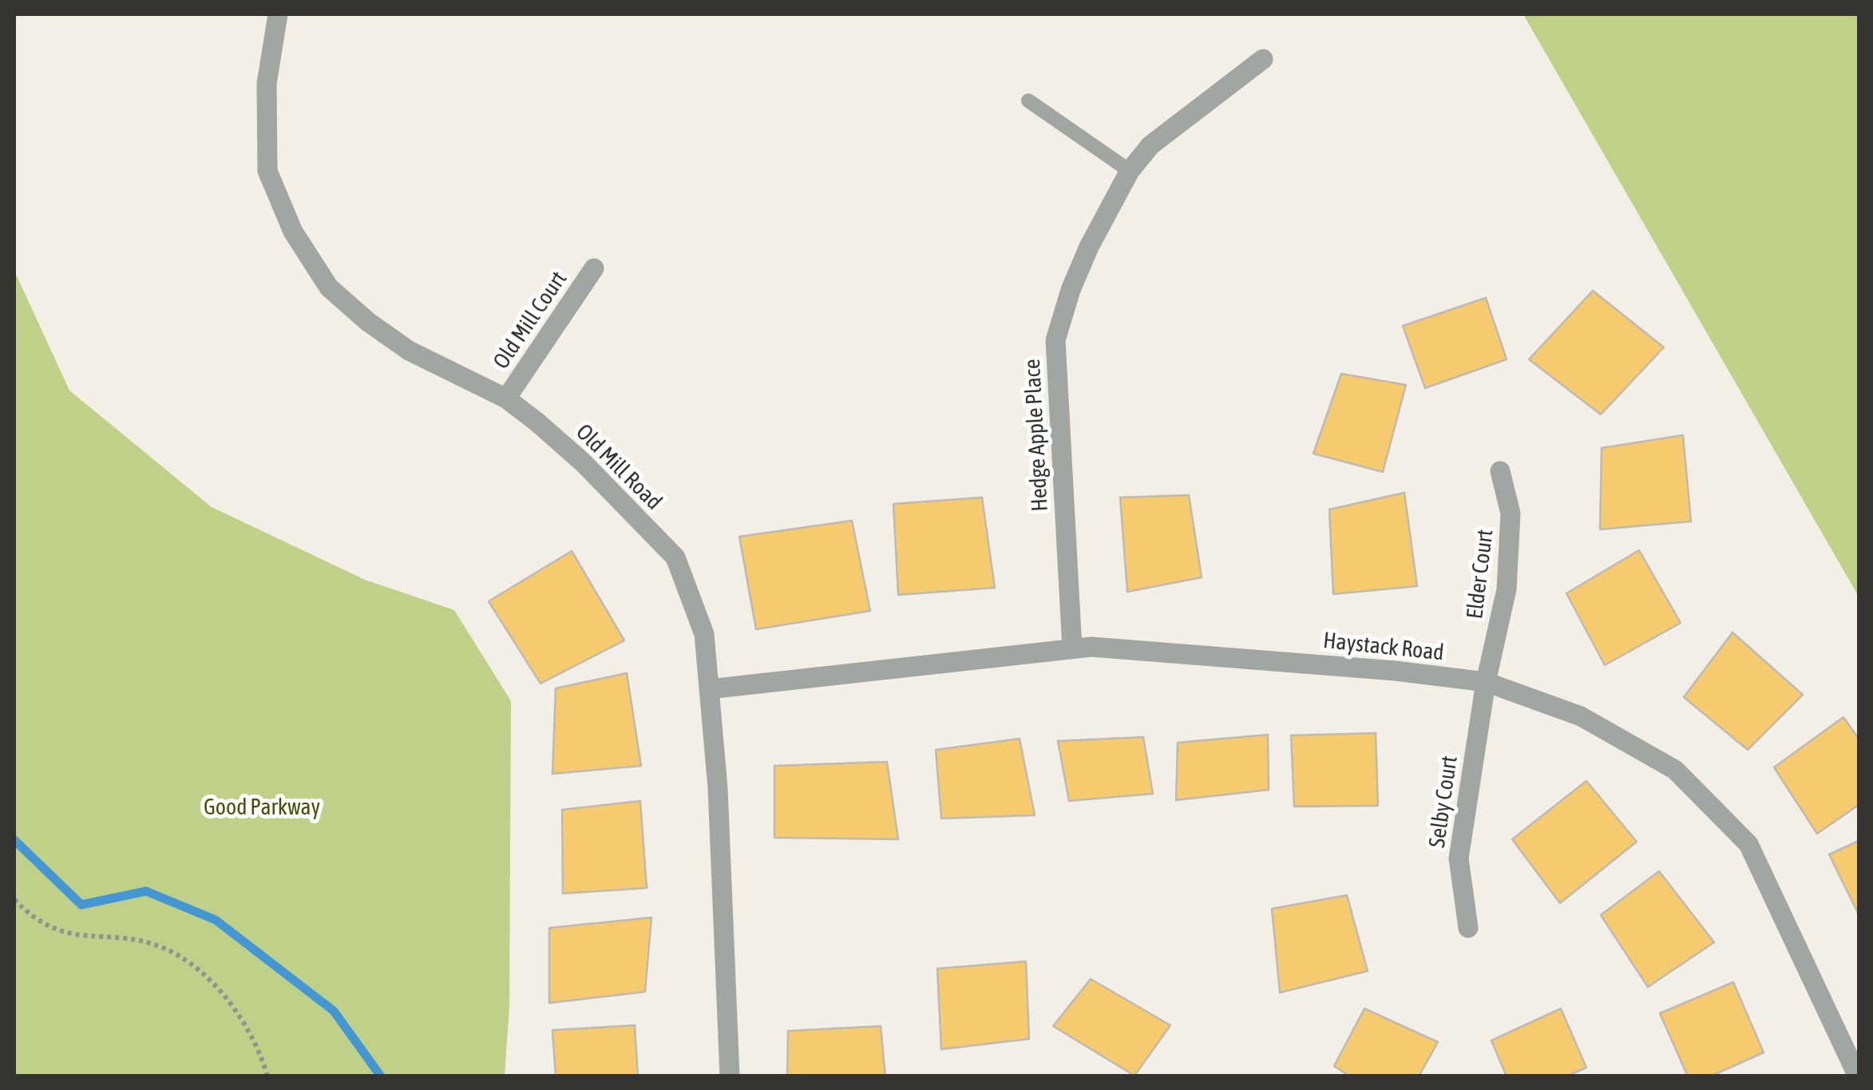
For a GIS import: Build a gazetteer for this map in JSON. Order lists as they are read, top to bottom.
{
  "streets": {
    "street": [
      "Old Mill Court",
      "Hedge Apple Place",
      "Old Mill Road",
      "Elder Court",
      "Haystack Road",
      "Selby Court"
    ]
  },
  "crossings": [
    ["Old Mill Court", "Old Mill Road"],
    ["Hedge Apple Place", "Haystack Road"],
    ["Old Mill Road", "Haystack Road"],
    ["Elder Court", "Haystack Road"],
    ["Elder Court", "Selby Court"],
    ["Haystack Road", "Selby Court"]
  ],
  "parks": ["Good Parkway"]
}
